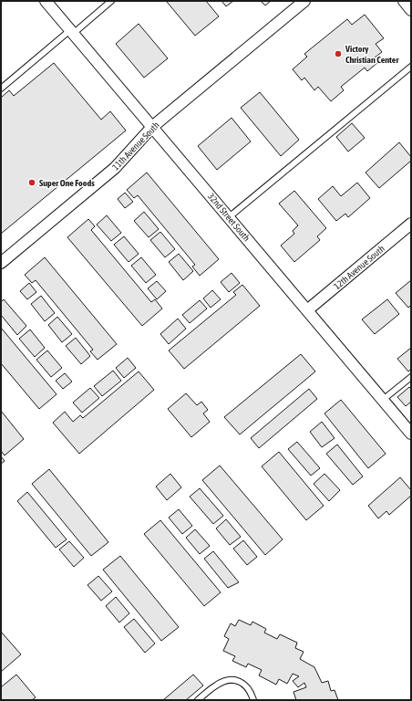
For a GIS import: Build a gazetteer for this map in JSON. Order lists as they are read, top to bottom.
{
  "streets": {
    "street": ["11th Avenue South", "32nd Street South", "12th Avenue South"]
  },
  "crossings": [
    ["11th Avenue South", "32nd Street South"],
    ["32nd Street South", "12th Avenue South"]
  ],
  "places": ["Victory Christian Center", "Super One Foods"]
}
